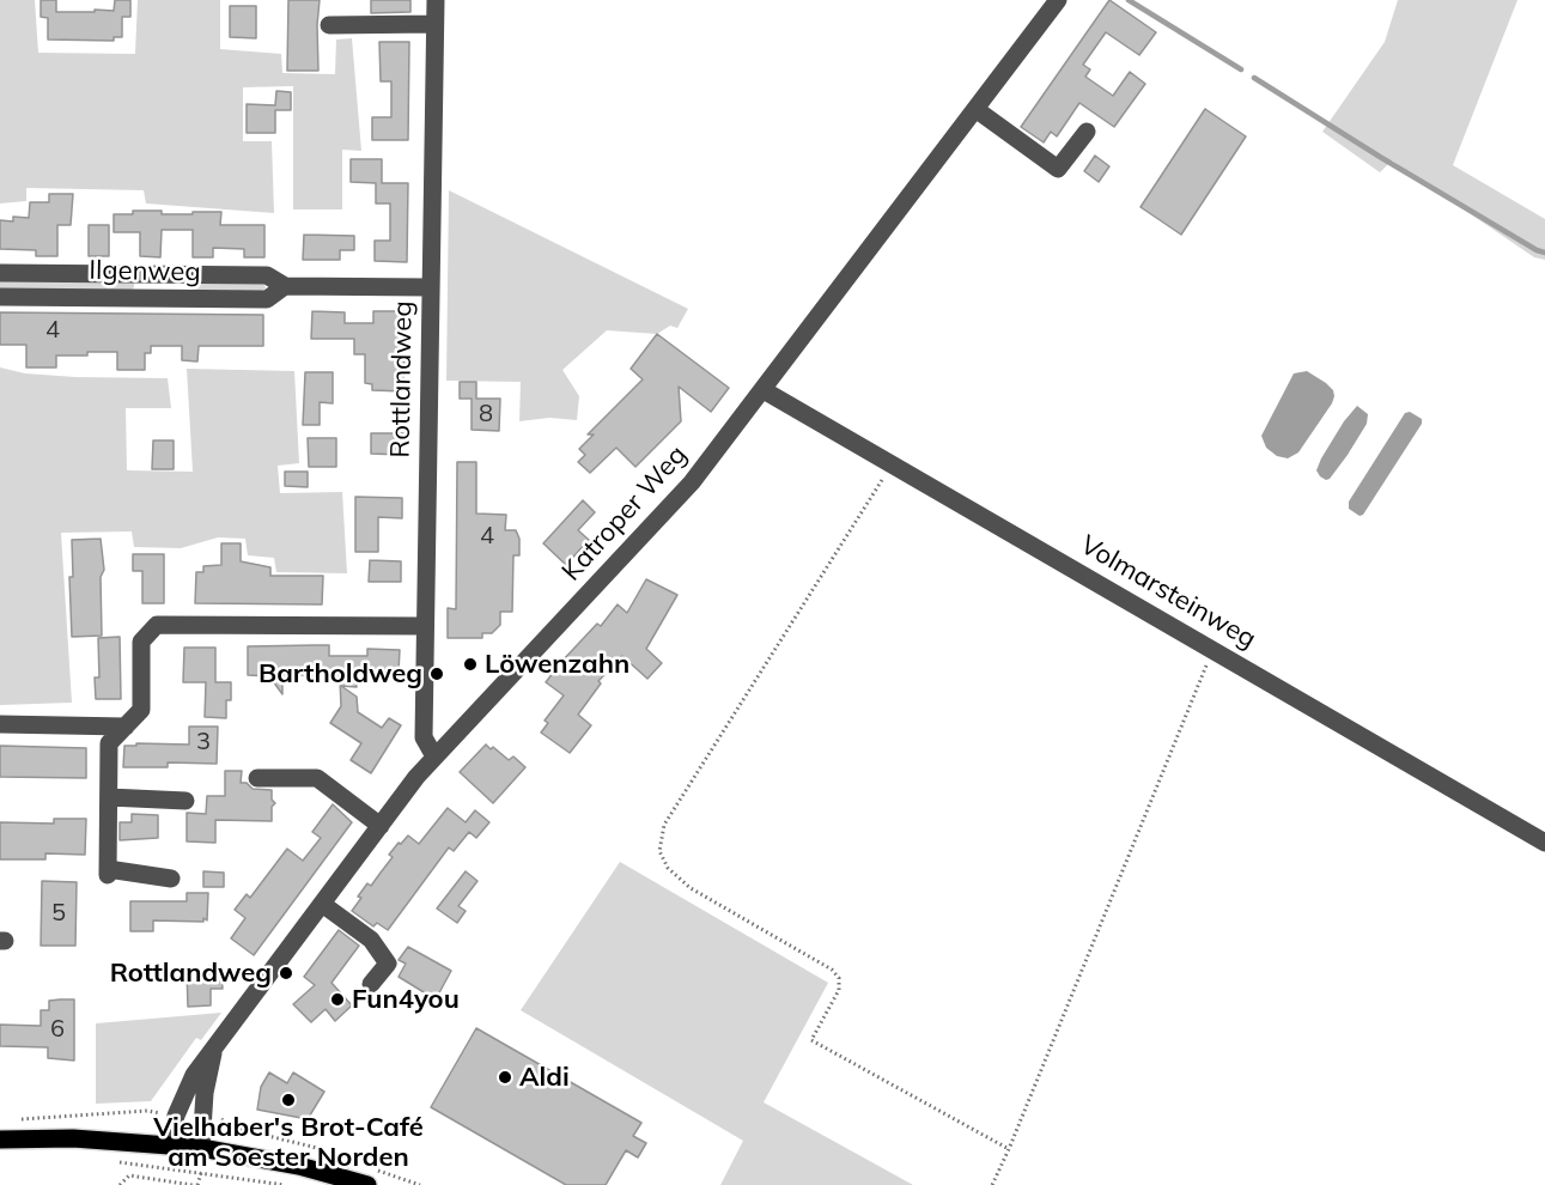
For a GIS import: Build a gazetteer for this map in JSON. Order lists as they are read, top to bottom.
{
  "streets": {
    "street": [
      "Ilgenweg",
      "Rottlandweg",
      "Katroper Weg",
      "Volmarsteinweg"
    ]
  },
  "crossings": [
    ["Ilgenweg", "Rottlandweg"],
    ["Rottlandweg", "Katroper Weg"],
    ["Katroper Weg", "Volmarsteinweg"]
  ],
  "places": [
    "Löwenzahn",
    "Bartholdweg",
    "Rottlandweg",
    "Fun4you",
    "Aldi",
    "Vielhaber's Brot-Café am Soester Norden"
  ],
  "house_numbers": [
    "4",
    "8",
    "4",
    "3",
    "5",
    "6"
  ]
}
